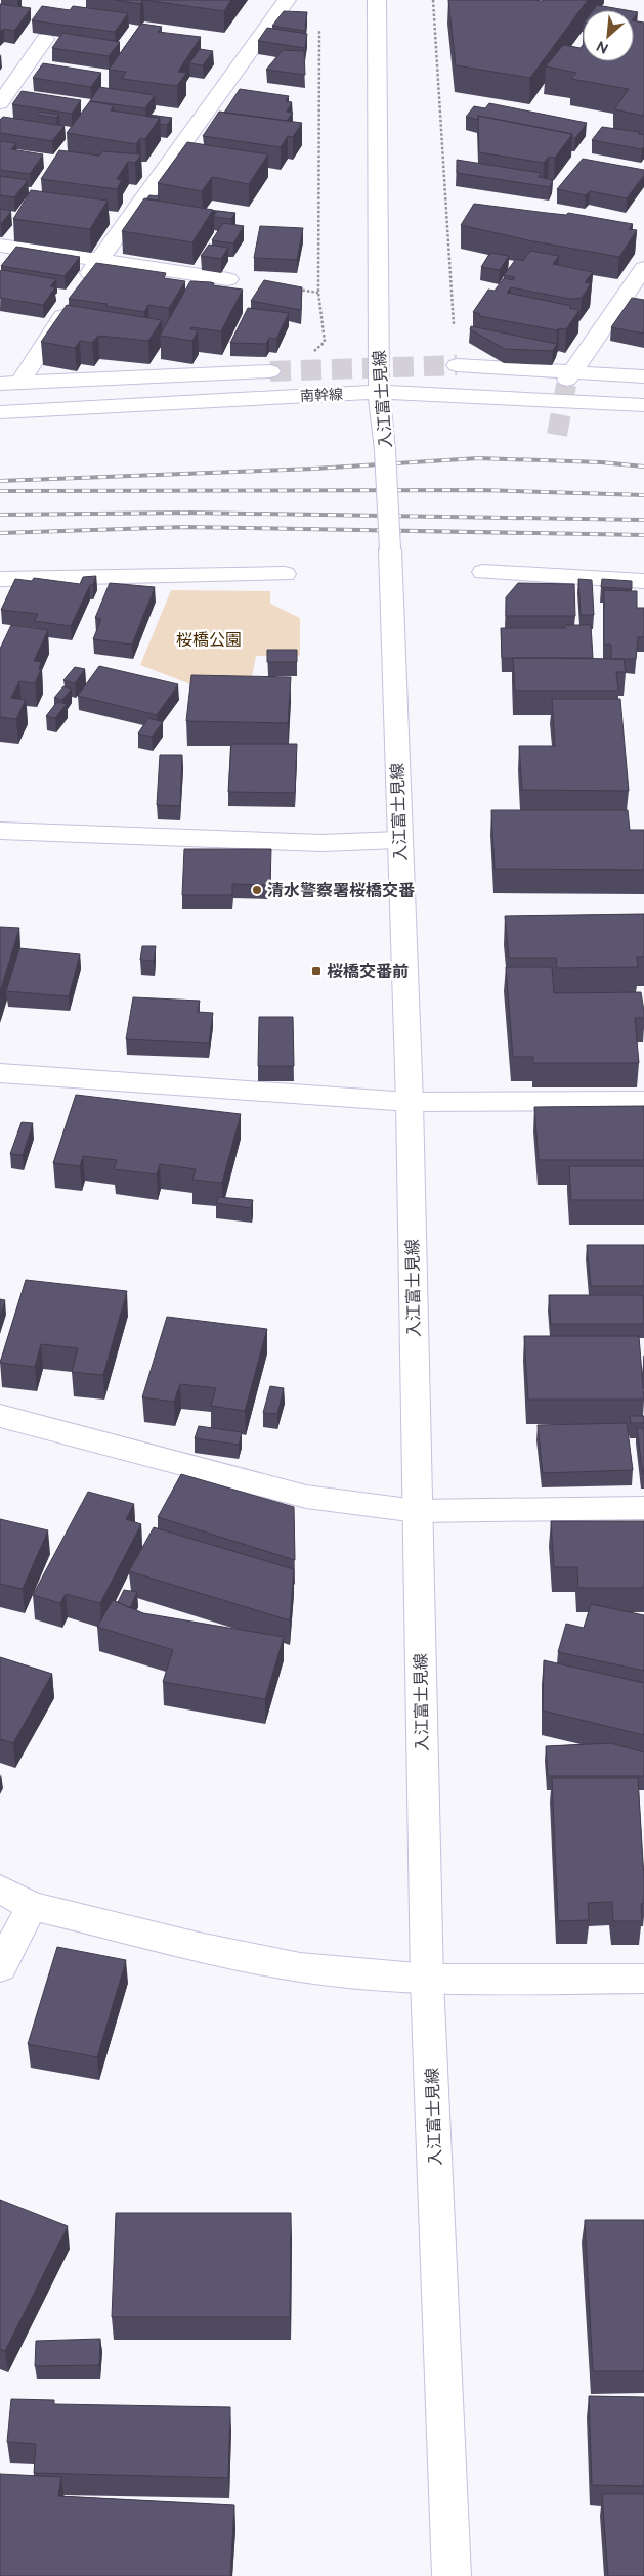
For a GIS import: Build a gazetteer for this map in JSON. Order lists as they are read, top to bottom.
{
  "streets": {
    "street": ["南幹線", "入江富士見線"]
  },
  "crossings": [
    ["南幹線", "入江富士見線"]
  ],
  "parks": ["桜橋公園"],
  "places": {
    "other": ["清水警察署桜橋交番"],
    "transit": ["桜橋交番前"]
  },
  "north": "bottom left"
}
